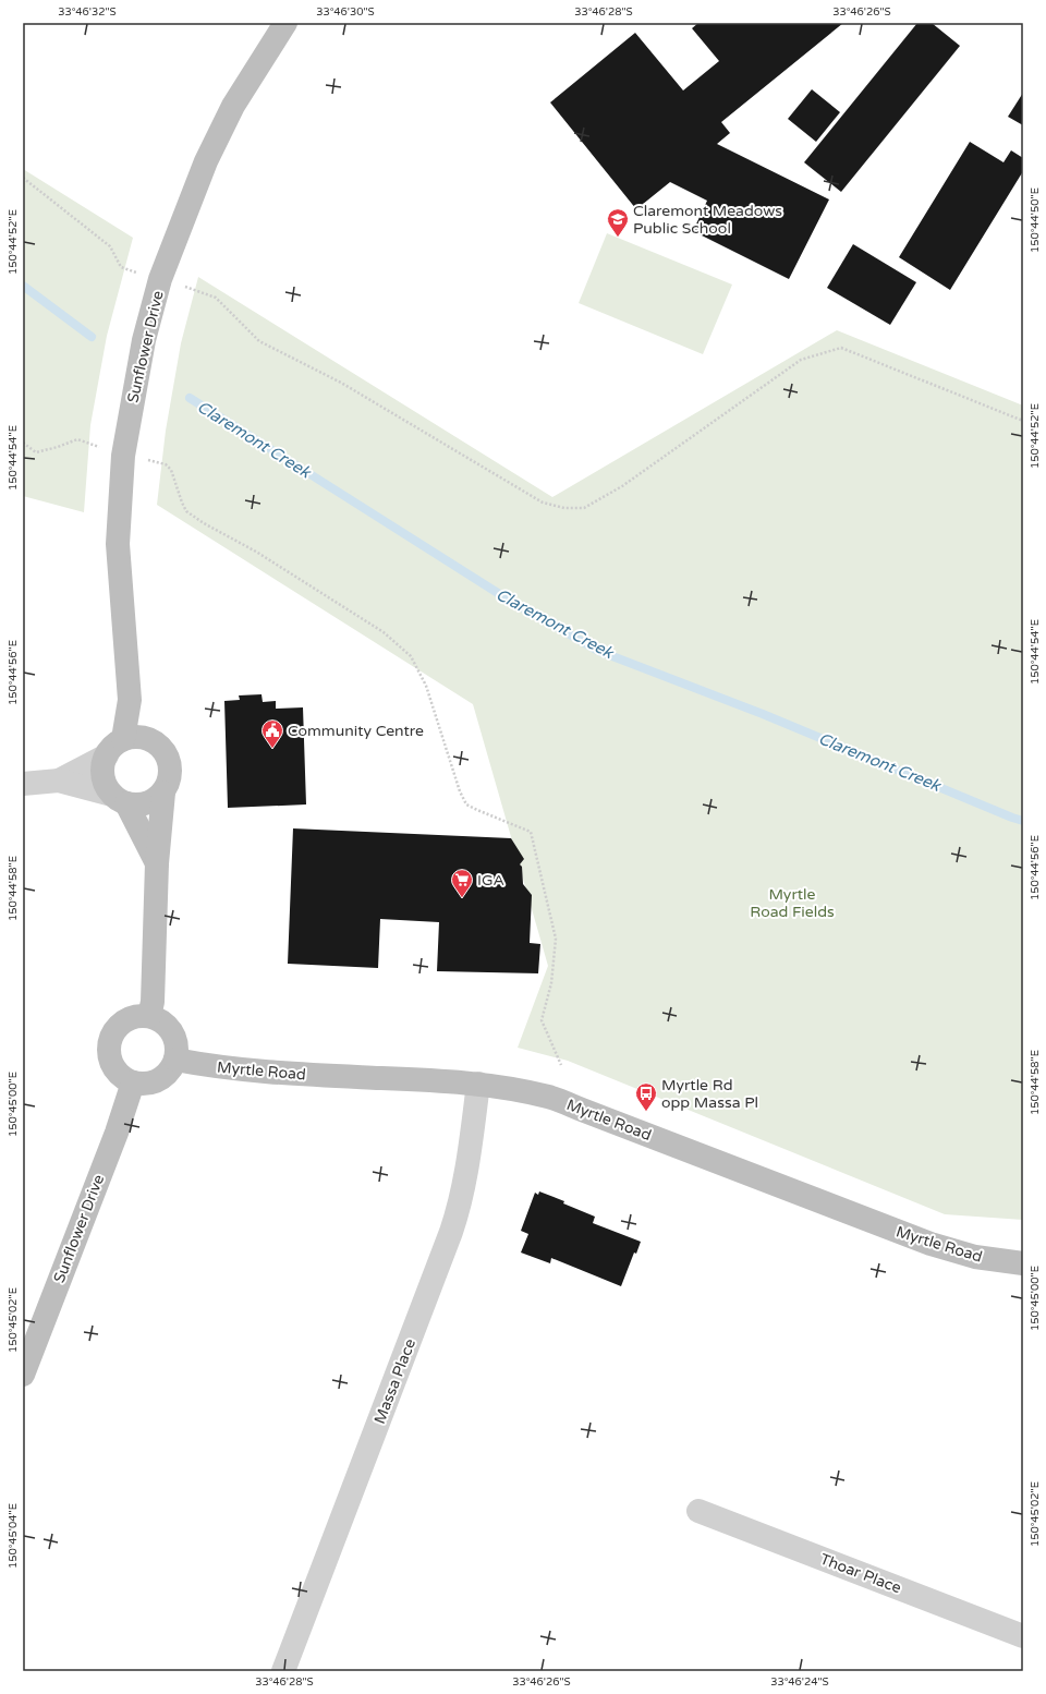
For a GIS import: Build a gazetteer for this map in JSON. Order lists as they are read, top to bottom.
{
  "streets": {
    "street": [
      "Sunflower Drive",
      "Myrtle Road",
      "Massa Place",
      "Thoar Place"
    ]
  },
  "crossings": [
    ["Sunflower Drive", "Myrtle Road"],
    ["Myrtle Road", "Massa Place"]
  ],
  "water": ["Claremont Creek"],
  "parks": ["Myrtle Road Fields"],
  "places": {
    "school or university": ["Claremont Meadows Public School"],
    "public building": ["Community Centre"],
    "supermarket": ["IGA"],
    "bus stop": ["Myrtle Rd opp Massa Pl"]
  },
  "coordinates": [
    "33°46'32\"S",
    "33°46'30\"S",
    "33°46'28\"S",
    "33°46'26\"S",
    "150°44'50\"E",
    "150°44'52\"E",
    "150°44'54\"E",
    "150°44'56\"E",
    "150°44'58\"E",
    "150°45'00\"E",
    "150°45'02\"E",
    "150°45'04\"E",
    "33°46'24\"S"
  ]
}
